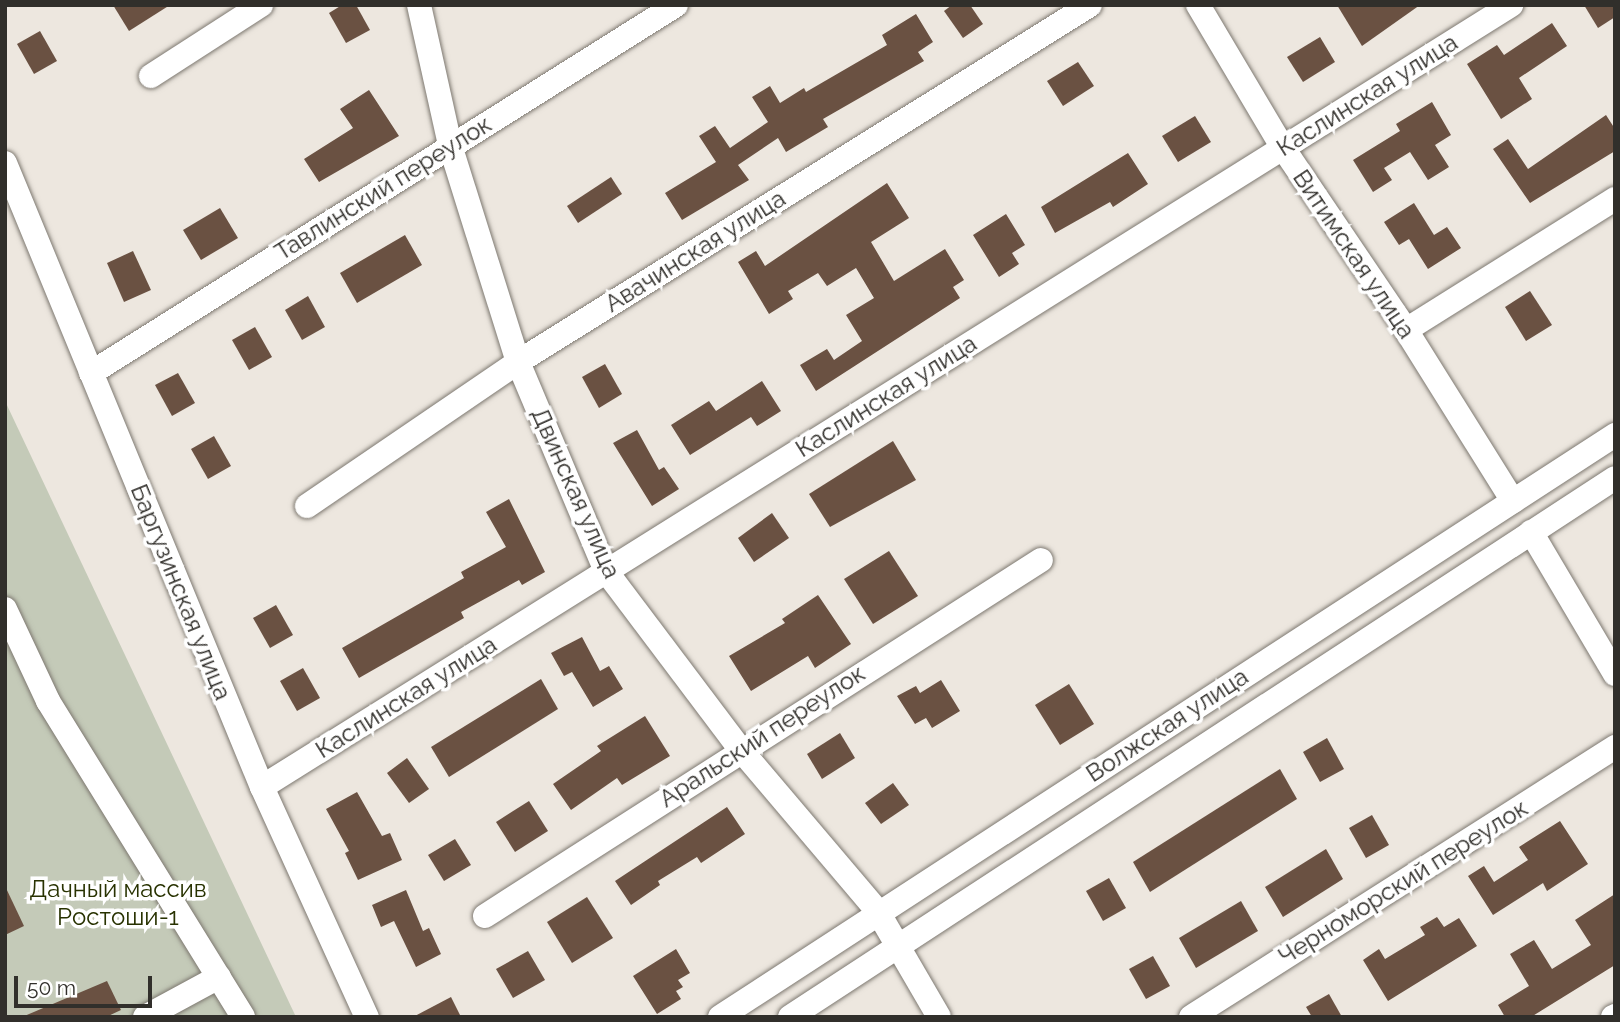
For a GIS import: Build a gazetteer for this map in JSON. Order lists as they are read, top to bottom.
{
  "streets": {
    "street": [
      "Каслинская улица",
      "Тавлинский переулок",
      "Авачинская улица",
      "Витимская улица",
      "Двинская улица",
      "Баргузинская улица",
      "Волжская улица",
      "Аральский переулок",
      "Черноморский переулок"
    ]
  },
  "crossings": [
    ["Каслинская улица", "Витимская улица"],
    ["Каслинская улица", "Двинская улица"],
    ["Каслинская улица", "Баргузинская улица"],
    ["Тавлинский переулок", "Двинская улица"],
    ["Тавлинский переулок", "Баргузинская улица"],
    ["Авачинская улица", "Двинская улица"],
    ["Витимская улица", "Волжская улица"],
    ["Двинская улица", "Волжская улица"],
    ["Двинская улица", "Аральский переулок"]
  ],
  "parks": ["Дачный массив Ростоши-1"],
  "scale_bar": "50 m"
}
